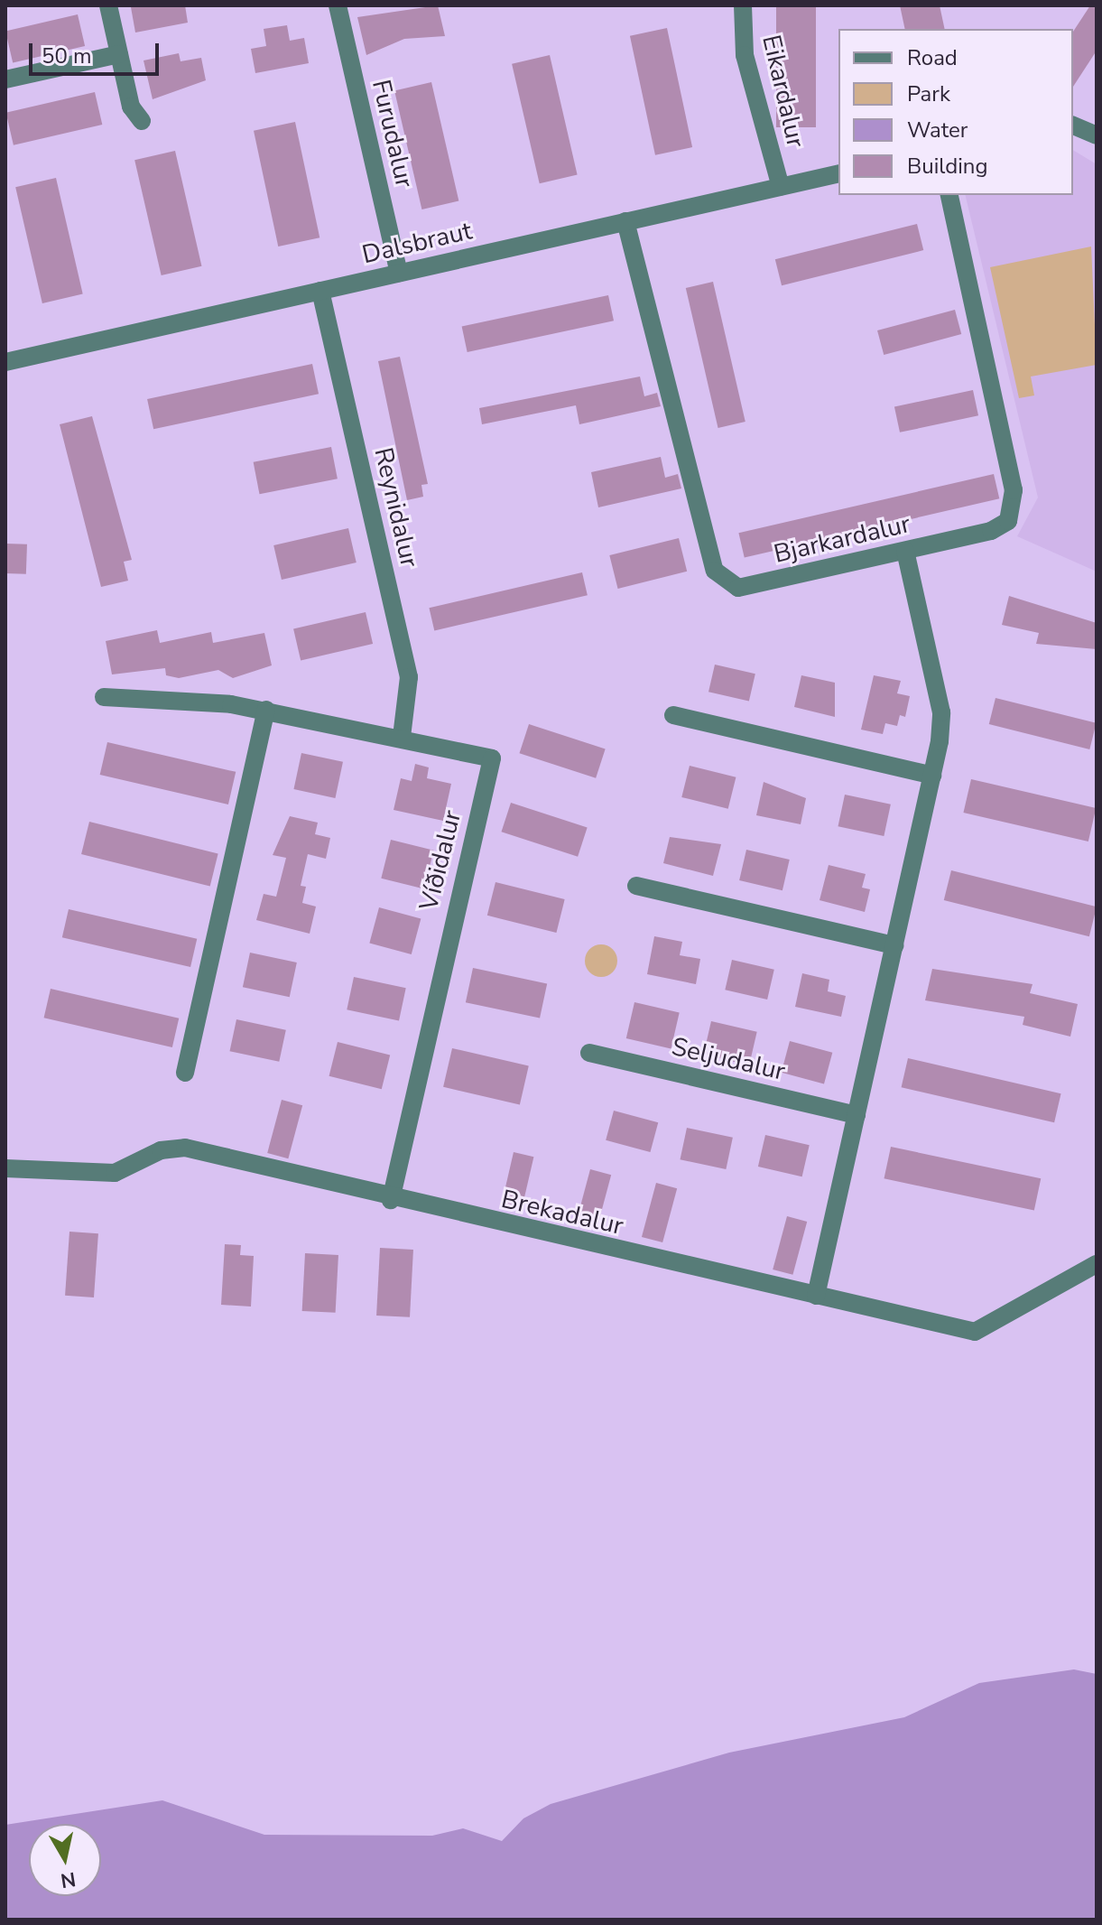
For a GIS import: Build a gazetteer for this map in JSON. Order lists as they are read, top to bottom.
{
  "streets": {
    "street": [
      "Eikardalur",
      "Furudalur",
      "Dalsbraut",
      "Reynidalur",
      "Bjarkardalur",
      "Víðidalur",
      "Seljudalur",
      "Brekadalur"
    ]
  },
  "crossings": [
    ["Eikardalur", "Dalsbraut"],
    ["Furudalur", "Dalsbraut"],
    ["Dalsbraut", "Reynidalur"],
    ["Dalsbraut", "Bjarkardalur"],
    ["Reynidalur", "Víðidalur"],
    ["Víðidalur", "Brekadalur"]
  ],
  "legend": [
    "Road",
    "Park",
    "Water",
    "Building"
  ],
  "scale_bar": "50 m",
  "north": "bottom"
}
